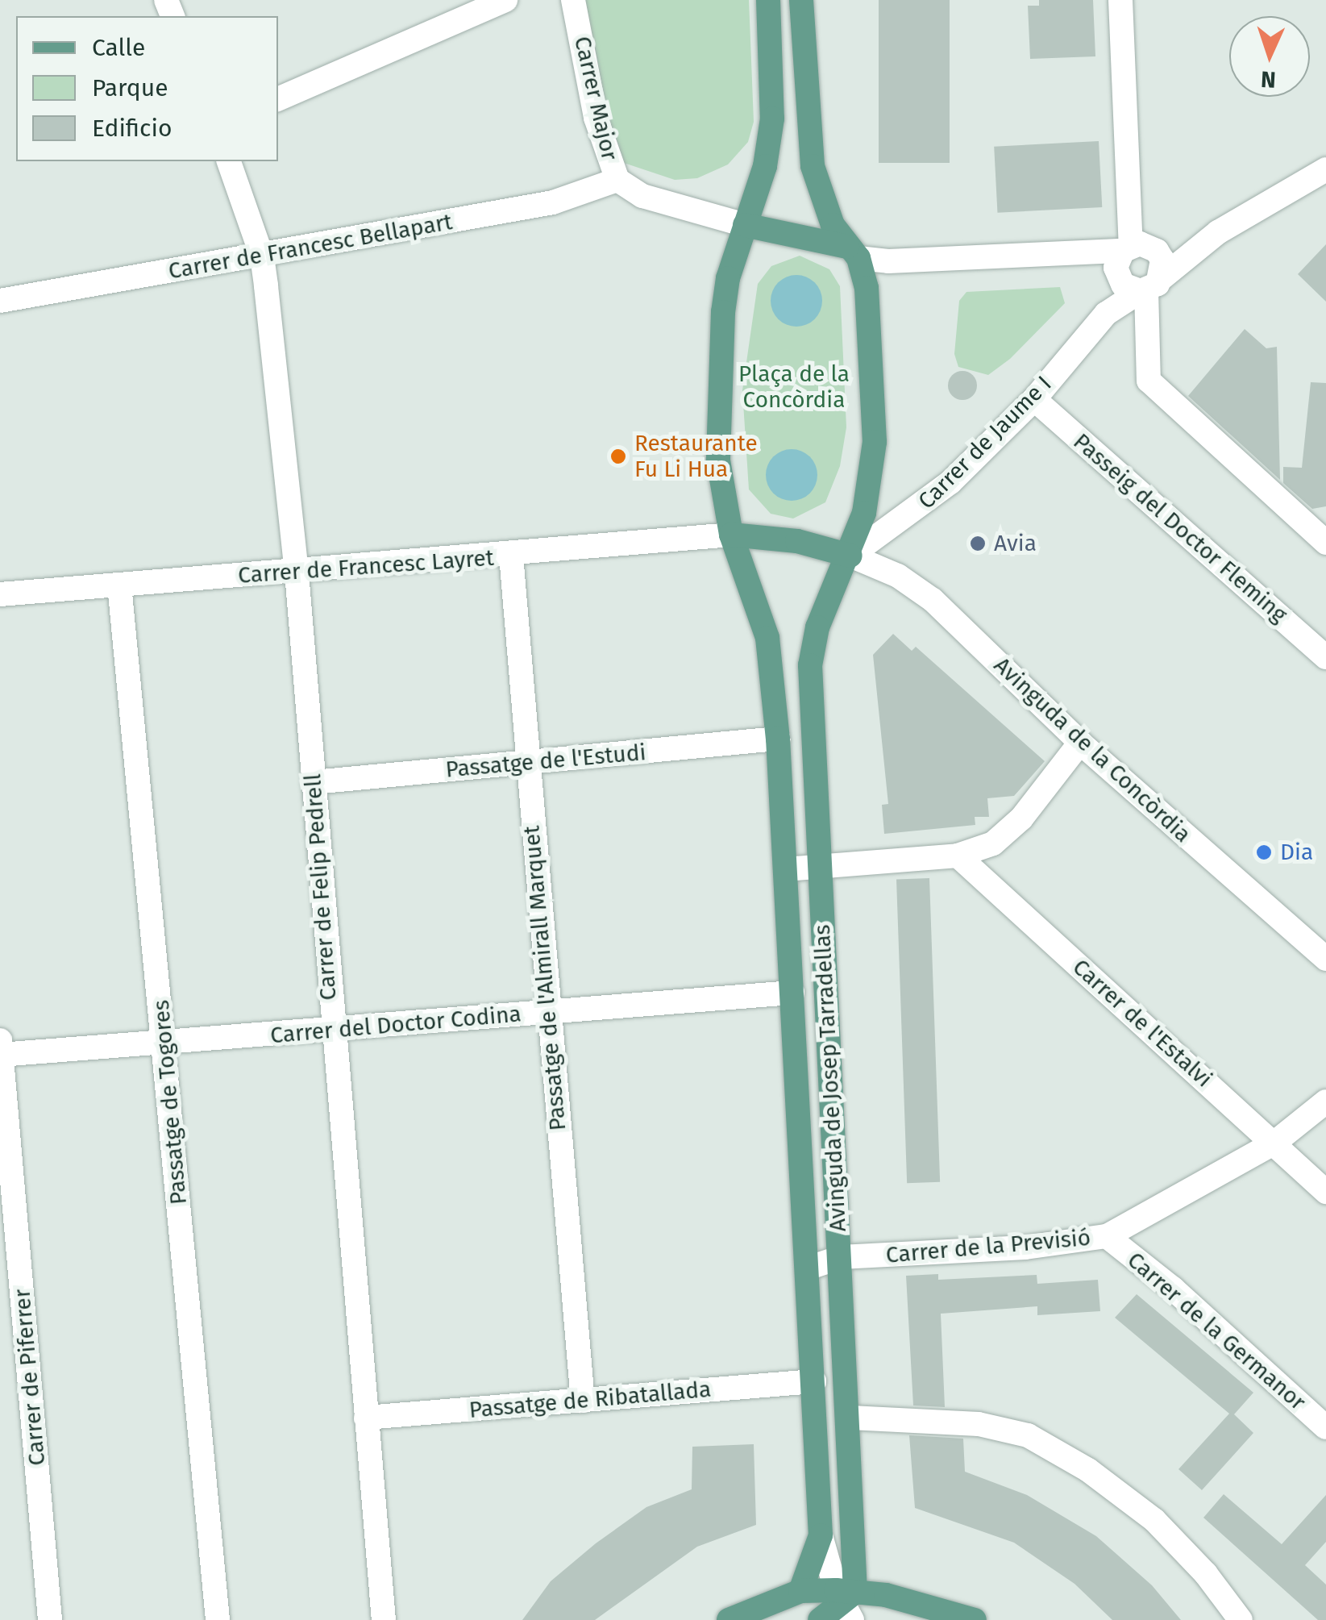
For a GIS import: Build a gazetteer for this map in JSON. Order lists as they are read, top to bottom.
{
  "streets": {
    "main road": ["Avinguda de Josep Tarradellas"],
    "street": [
      "Carrer Major",
      "Carrer de Francesc Bellapart",
      "Carrer de Jaume I",
      "Passeig del Doctor Fleming",
      "Carrer de Francesc Layret",
      "Avinguda de la Concòrdia",
      "Passatge de l'Estudi",
      "Carrer de Felip Pedrell",
      "Passatge de l'Almirall Marquet",
      "Carrer de l'Estalvi",
      "Carrer del Doctor Codina",
      "Passatge de Togores",
      "Carrer de la Previsió",
      "Carrer de la Germanor",
      "Carrer de Piferrer",
      "Passatge de Ribatallada"
    ]
  },
  "crossings": [
    ["Carrer Major", "Carrer de Francesc Bellapart"],
    ["Carrer de Francesc Bellapart", "Carrer de Felip Pedrell"],
    ["Carrer de Jaume I", "Passeig del Doctor Fleming"],
    ["Carrer de Jaume I", "Avinguda de la Concòrdia"],
    ["Carrer de Jaume I", "Avinguda de Josep Tarradellas"],
    ["Carrer de Francesc Layret", "Carrer de Felip Pedrell"],
    ["Carrer de Francesc Layret", "Passatge de l'Almirall Marquet"],
    ["Carrer de Francesc Layret", "Avinguda de Josep Tarradellas"],
    ["Carrer de Francesc Layret", "Passatge de Togores"],
    ["Avinguda de la Concòrdia", "Avinguda de Josep Tarradellas"],
    ["Passatge de l'Estudi", "Carrer de Felip Pedrell"],
    ["Passatge de l'Estudi", "Passatge de l'Almirall Marquet"],
    ["Passatge de l'Estudi", "Avinguda de Josep Tarradellas"],
    ["Carrer de Felip Pedrell", "Carrer del Doctor Codina"],
    ["Carrer de Felip Pedrell", "Passatge de Ribatallada"],
    ["Passatge de l'Almirall Marquet", "Carrer del Doctor Codina"],
    ["Passatge de l'Almirall Marquet", "Passatge de Ribatallada"],
    ["Carrer de l'Estalvi", "Carrer de la Previsió"],
    ["Carrer del Doctor Codina", "Avinguda de Josep Tarradellas"],
    ["Carrer del Doctor Codina", "Passatge de Togores"],
    ["Carrer del Doctor Codina", "Carrer de Piferrer"],
    ["Avinguda de Josep Tarradellas", "Carrer de la Previsió"],
    ["Avinguda de Josep Tarradellas", "Passatge de Ribatallada"],
    ["Carrer de la Previsió", "Carrer de la Germanor"]
  ],
  "parks": ["Plaça de la Concòrdia"],
  "places": ["Restaurante Fu Li Hua", "Avia", "Dia"],
  "legend": ["Calle", "Parque", "Edificio"],
  "north": "bottom"
}
